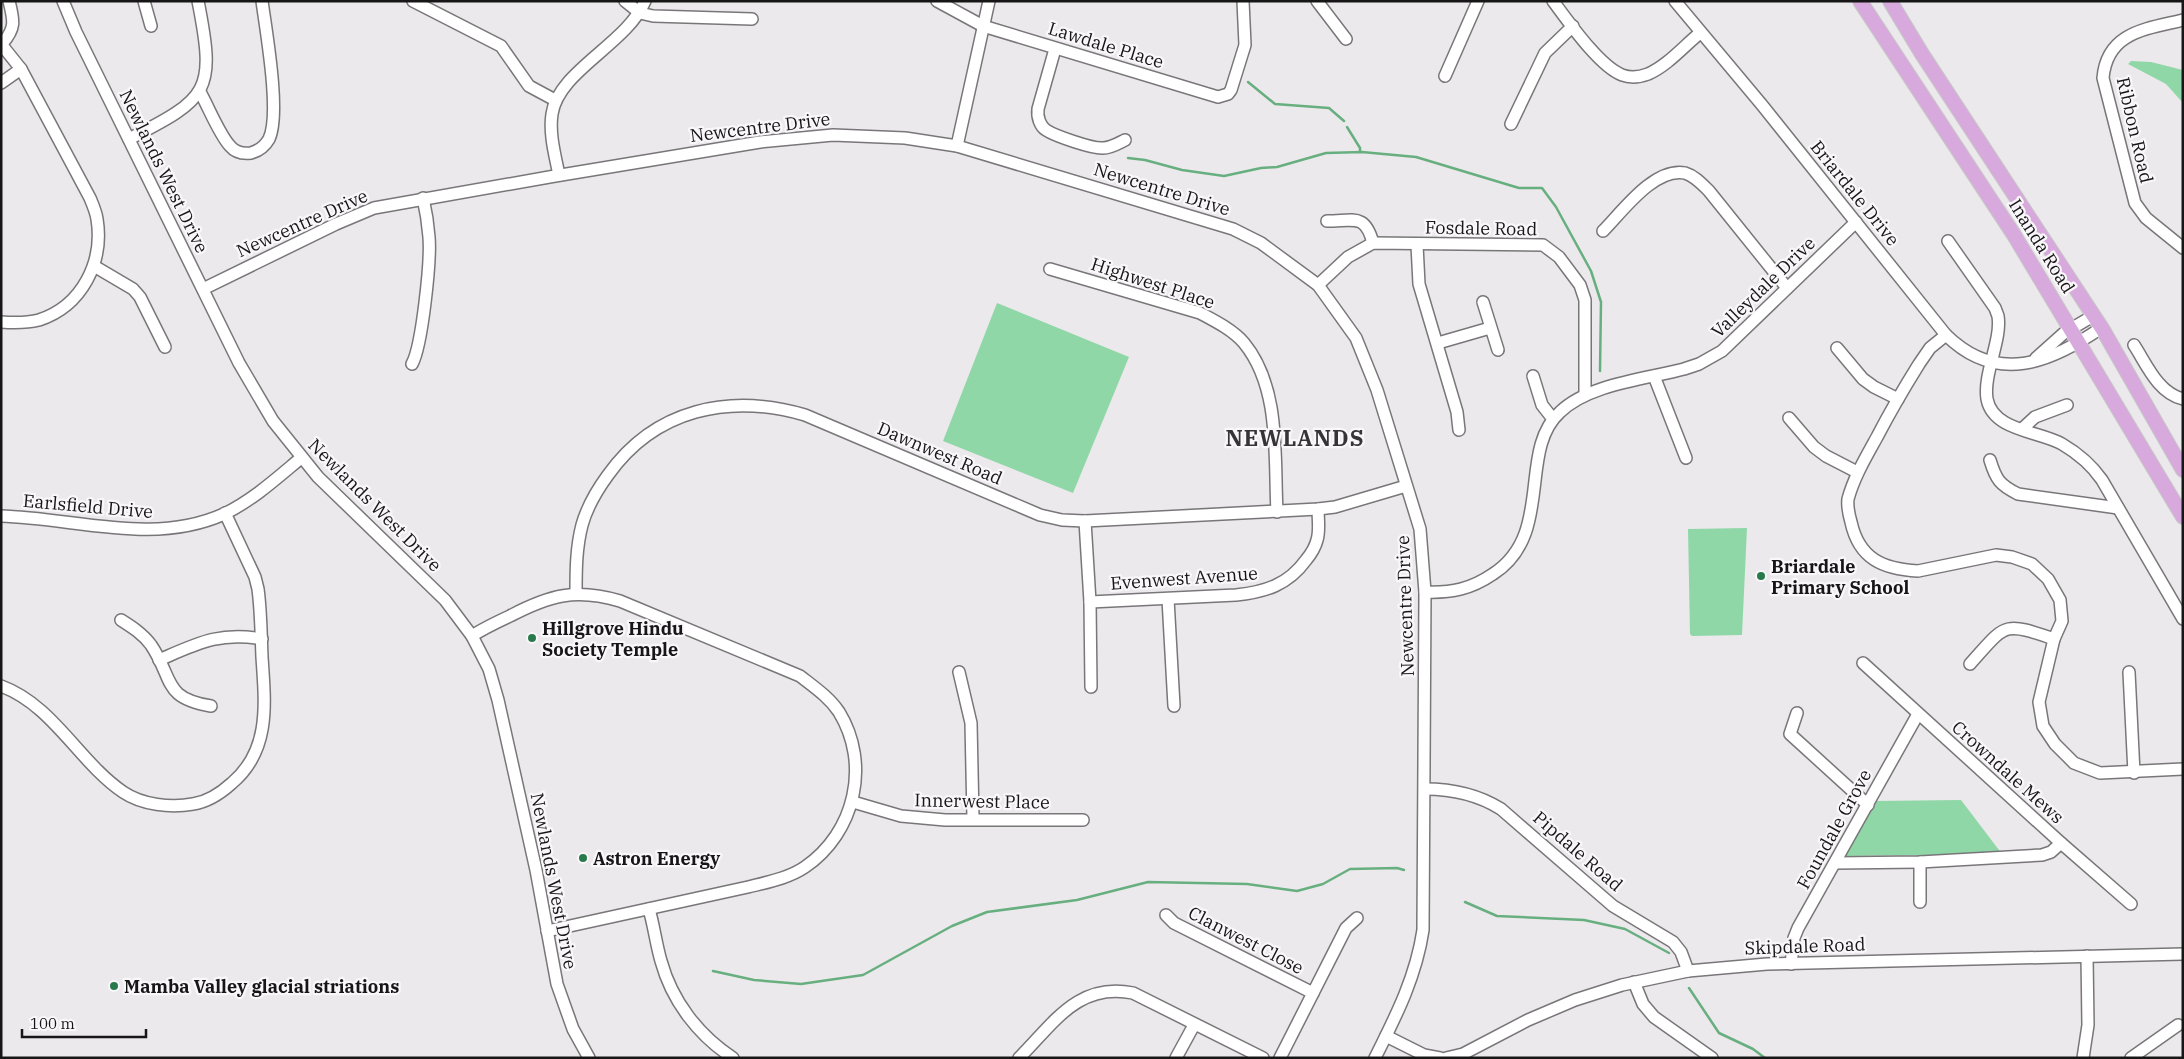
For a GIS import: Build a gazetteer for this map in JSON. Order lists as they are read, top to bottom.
{
  "streets": {
    "main road": ["Inanda Road"],
    "street": [
      "Lawdale Place",
      "Newcentre Drive",
      "Ribbon Road",
      "Newlands West Drive",
      "Briardale Drive",
      "Fosdale Road",
      "Highwest Place",
      "Valleydale Drive",
      "Dawnwest Road",
      "Earlsfield Drive",
      "Evenwest Avenue",
      "Crowndale Mews",
      "Innerwest Place",
      "Foundale Grove",
      "Pipdale Road",
      "Clanwest Close",
      "Skipdale Road"
    ]
  },
  "crossings": [
    ["Newcentre Drive", "Newlands West Drive"],
    ["Newcentre Drive", "Valleydale Drive"],
    ["Newcentre Drive", "Dawnwest Road"],
    ["Newcentre Drive", "Pipdale Road"],
    ["Newlands West Drive", "Earlsfield Drive"],
    ["Briardale Drive", "Inanda Road"],
    ["Briardale Drive", "Valleydale Drive"],
    ["Fosdale Road", "Valleydale Drive"],
    ["Highwest Place", "Dawnwest Road"],
    ["Dawnwest Road", "Evenwest Avenue"],
    ["Crowndale Mews", "Foundale Grove"],
    ["Foundale Grove", "Skipdale Road"],
    ["Pipdale Road", "Skipdale Road"]
  ],
  "districts": ["NEWLANDS"],
  "places": [
    "Briardale Primary School",
    "Hillgrove Hindu Society Temple",
    "Astron Energy",
    "Mamba Valley glacial striations"
  ],
  "scale_bar": "100 m"
}
